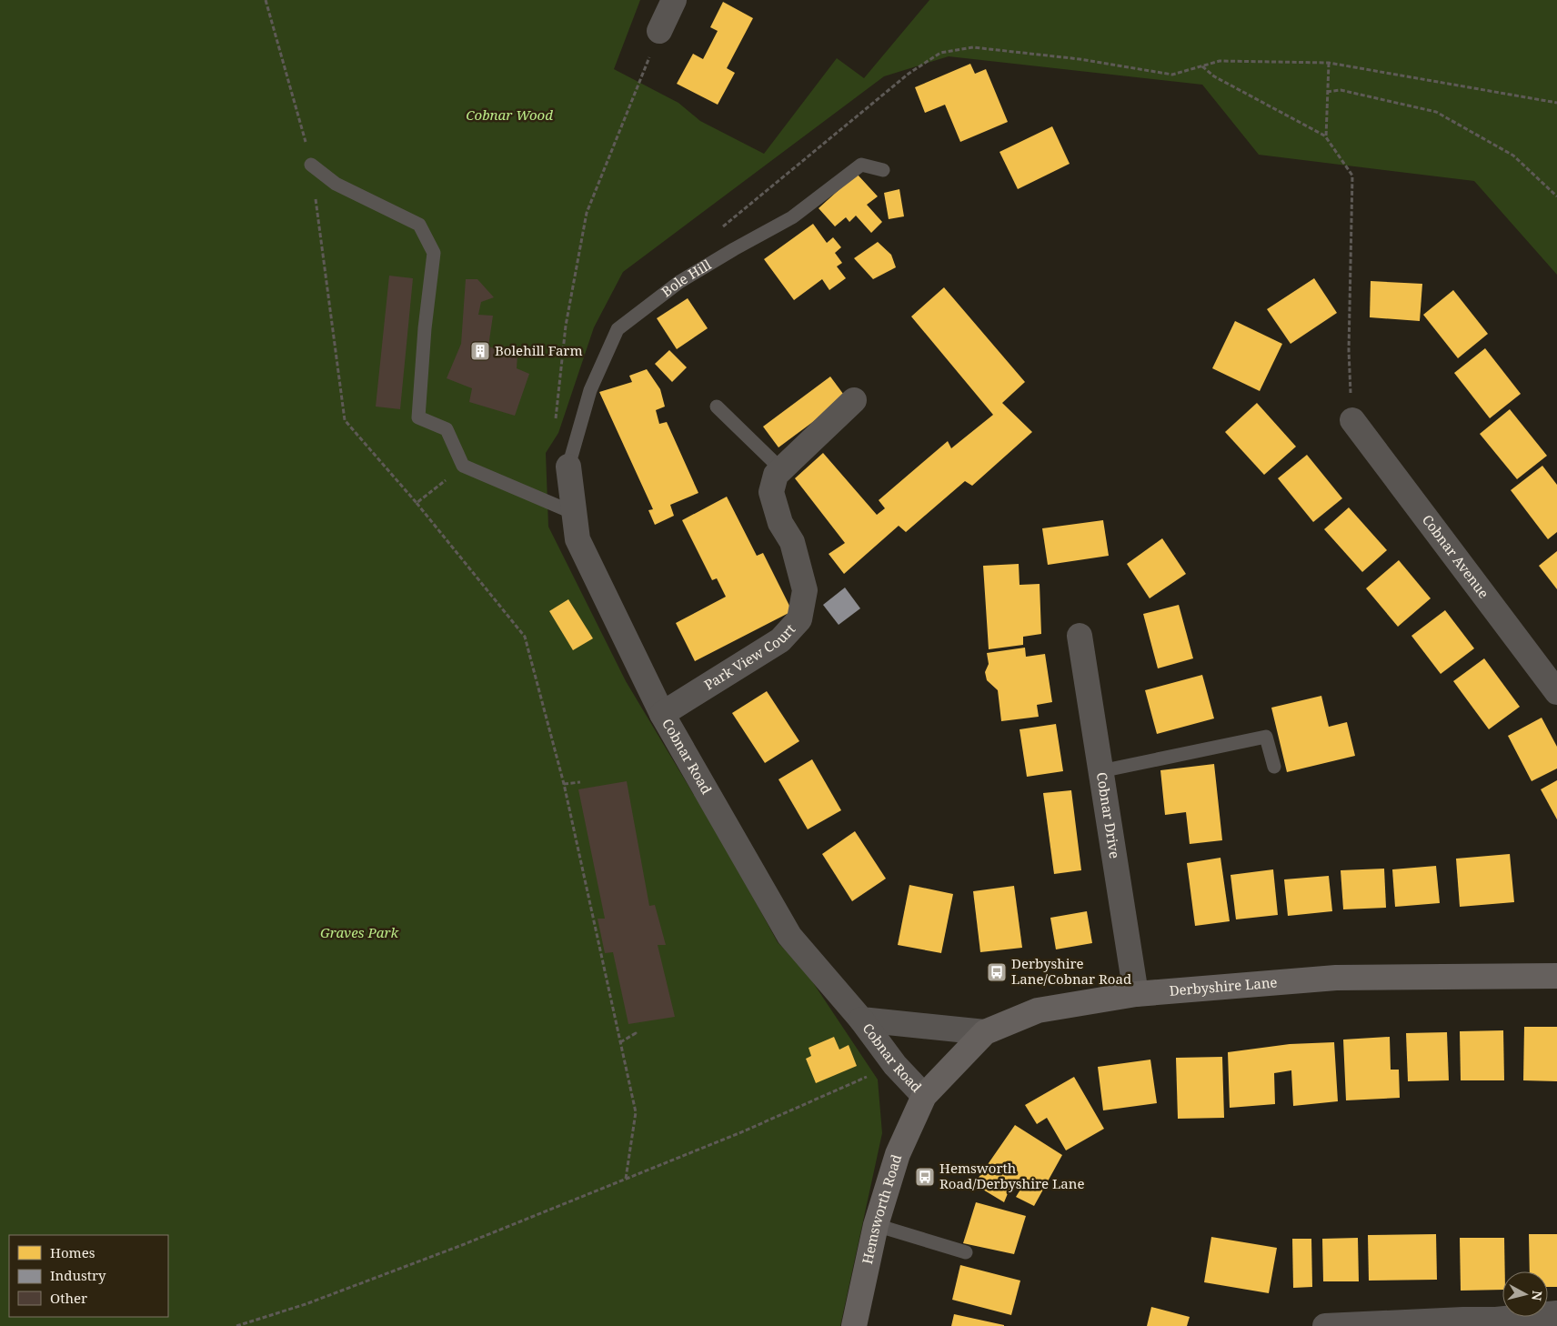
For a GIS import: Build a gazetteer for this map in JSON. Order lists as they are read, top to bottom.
{
  "streets": {
    "street": [
      "Cobnar Avenue",
      "Park View Court",
      "Cobnar Road",
      "Cobnar Drive",
      "Derbyshire Lane",
      "Hemsworth Road"
    ],
    "lane": ["Bole Hill"]
  },
  "crossings": [
    ["Bole Hill", "Cobnar Road"],
    ["Park View Court", "Cobnar Road"],
    ["Cobnar Road", "Derbyshire Lane"],
    ["Cobnar Road", "Hemsworth Road"],
    ["Cobnar Drive", "Derbyshire Lane"],
    ["Derbyshire Lane", "Hemsworth Road"]
  ],
  "parks": ["Cobnar Wood", "Graves Park"],
  "places": {
    "building": ["Bolehill Farm"],
    "bus stop": ["Derbyshire Lane/Cobnar Road", "Hemsworth Road/Derbyshire Lane"]
  },
  "legend": ["Homes", "Industry", "Other"],
  "north": "right"
}
